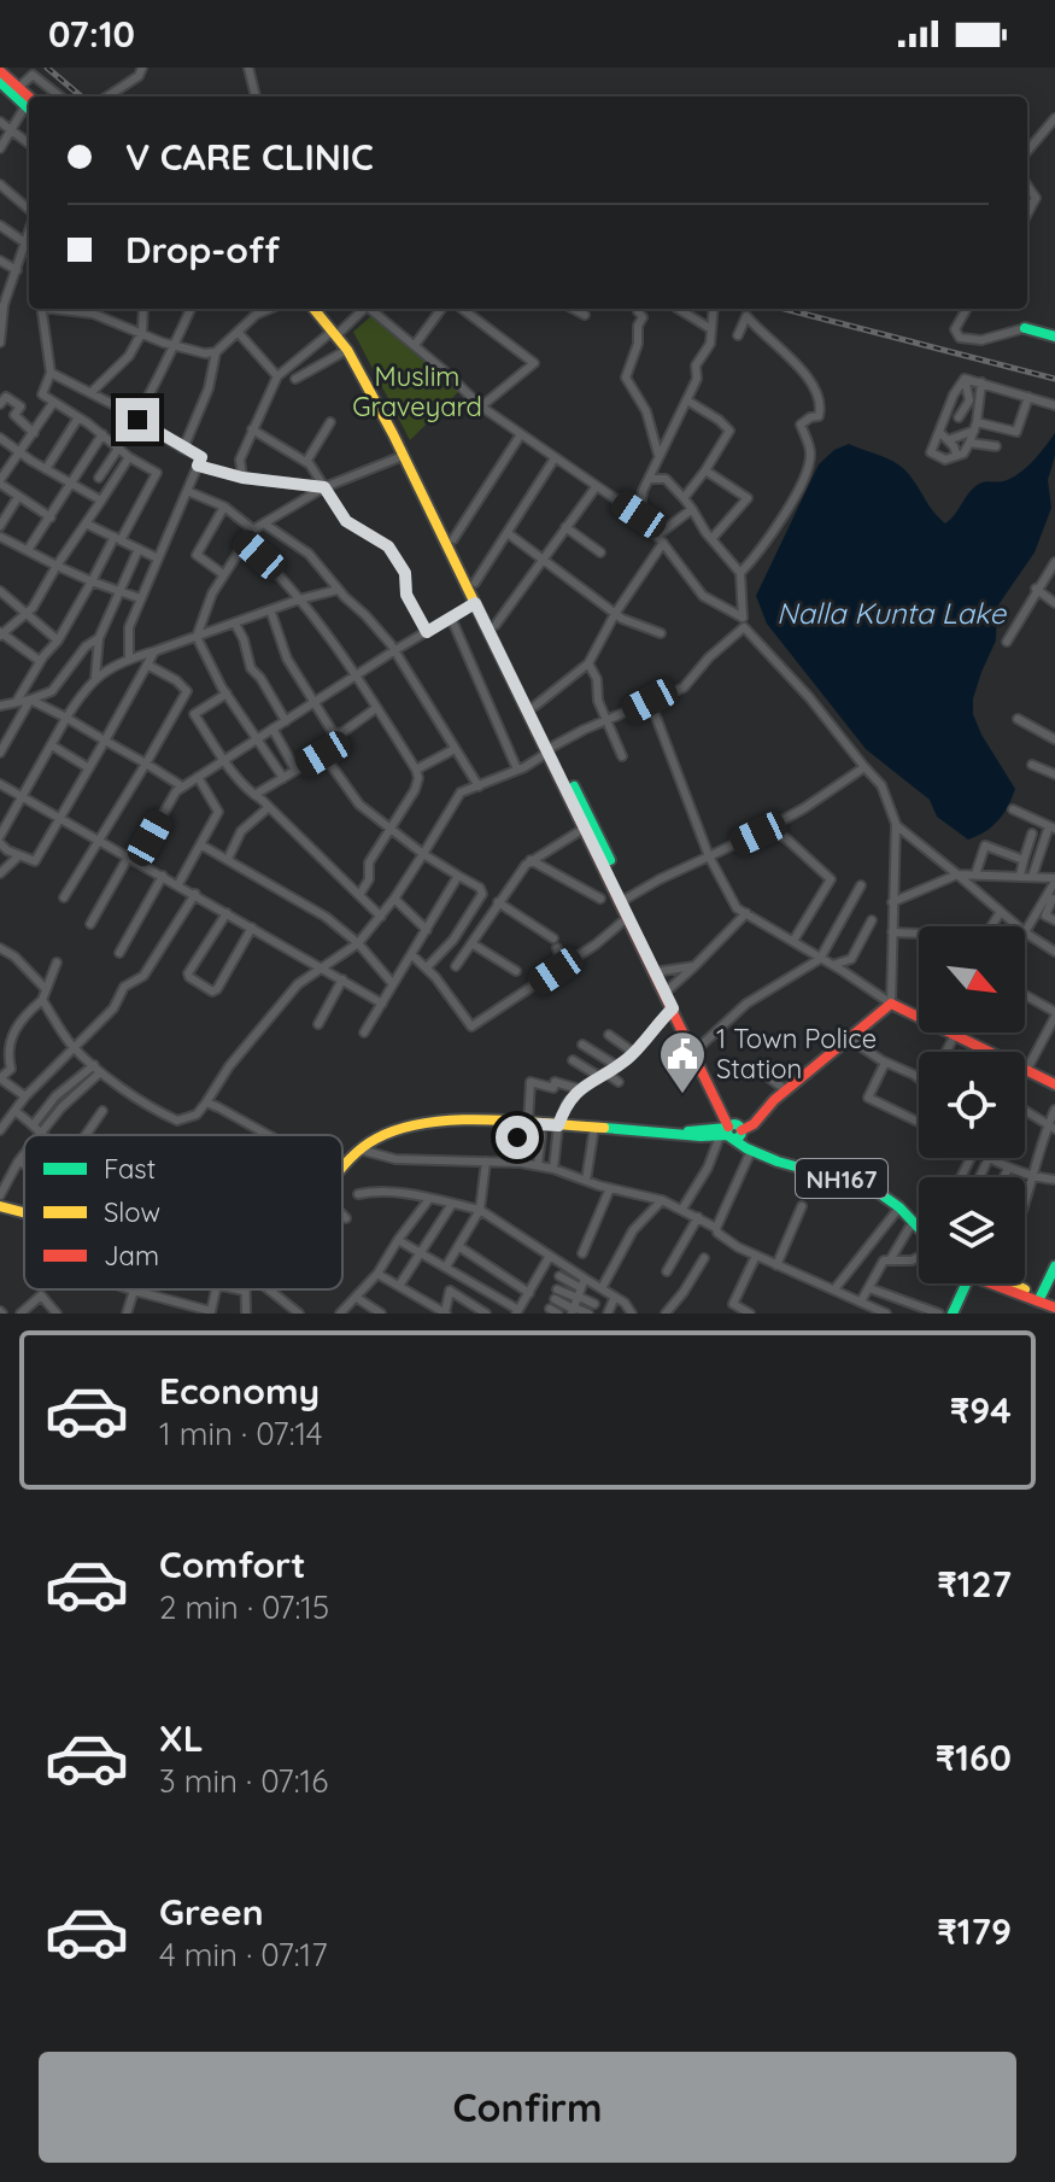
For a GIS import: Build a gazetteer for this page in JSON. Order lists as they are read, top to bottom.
{
  "streets": {
    "main road": ["NH167"]
  },
  "water": ["Nalla Kunta Lake"],
  "parks": ["Muslim Graveyard"],
  "places": {
    "public building": ["1 Town Police Station"]
  },
  "legend": ["Fast", "Slow", "Jam"],
  "north": "bottom right",
  "page": {
    "status": "07:10",
    "banner": ["V CARE CLINIC", "Drop-off"],
    "list": [
      {
        "name": "Economy",
        "note": "1 min · 07:14",
        "value": "₹94"
      },
      {
        "name": "Comfort",
        "note": "2 min · 07:15",
        "value": "₹127"
      },
      {
        "name": "XL",
        "note": "3 min · 07:16",
        "value": "₹160"
      },
      {
        "name": "Green",
        "note": "4 min · 07:17",
        "value": "₹179"
      }
    ],
    "buttons": "Confirm"
  }
}
